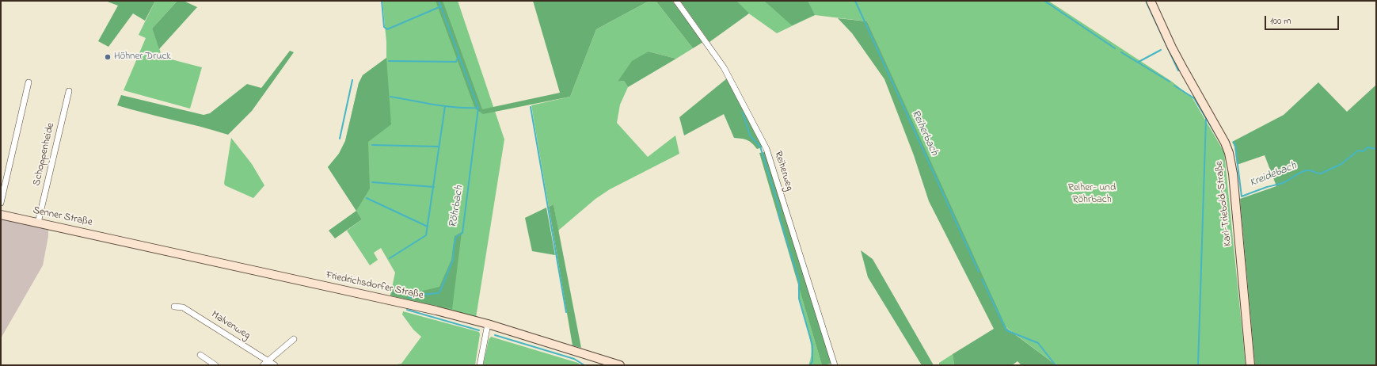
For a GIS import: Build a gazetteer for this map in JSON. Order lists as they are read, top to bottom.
{
  "streets": {
    "main road": ["Karl-Triebold-Straße", "Senner Straße", "Friedrichsdorfer Straße"],
    "street": ["Schoppenheide", "Reiherweg", "Malvenweg"]
  },
  "crossings": [
    ["Schoppenheide", "Senner Straße"],
    ["Senner Straße", "Friedrichsdorfer Straße"]
  ],
  "water": ["Reiherbach", "Kreidebach", "Röhrbach"],
  "parks": ["Reiher- und Röhrbach"],
  "places": ["Höhner Druck"],
  "scale_bar": "100 m"
}
